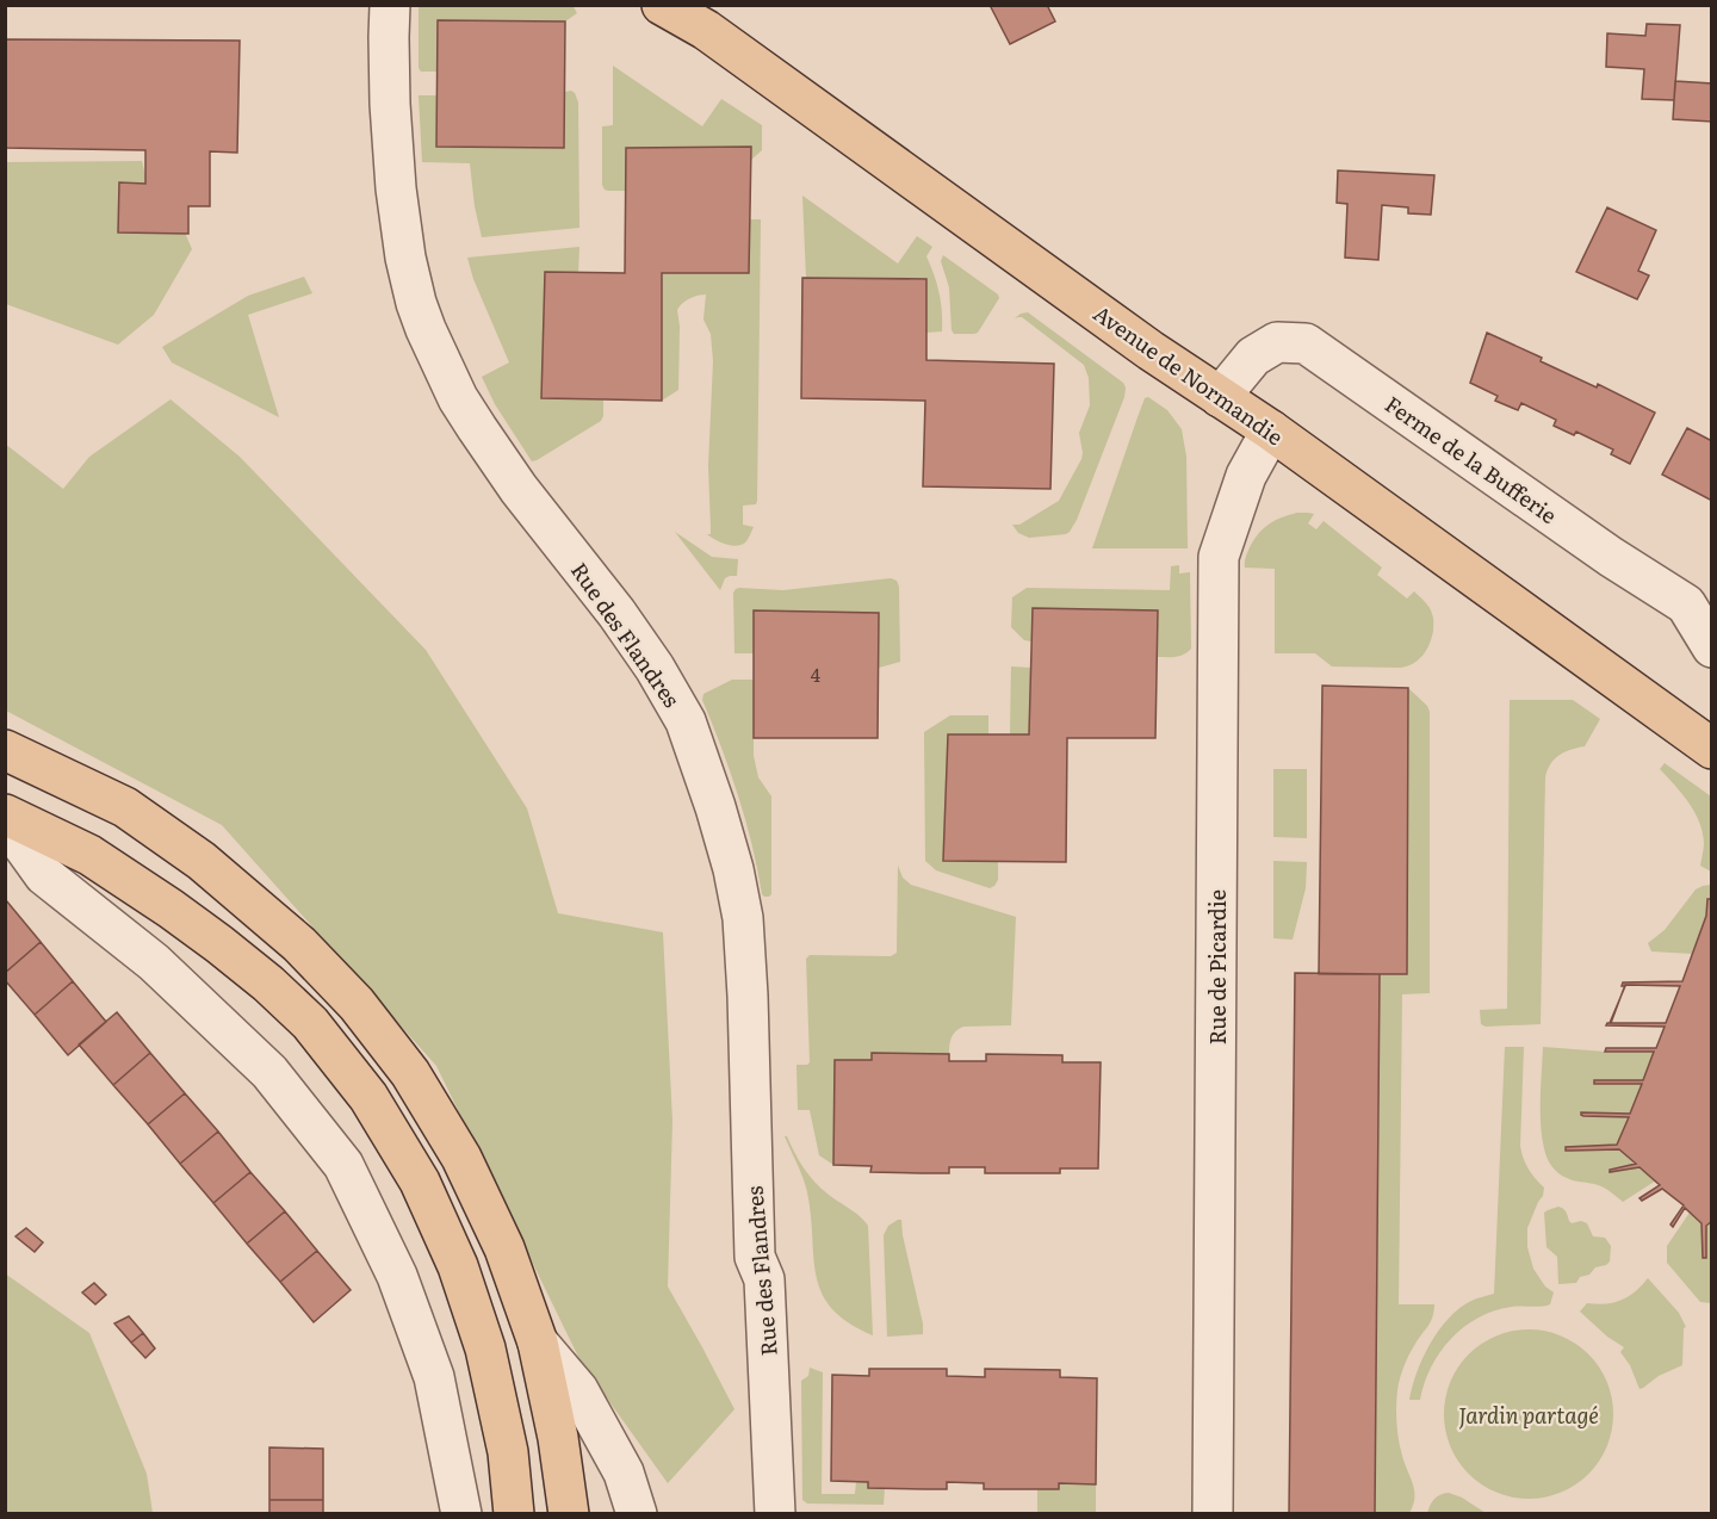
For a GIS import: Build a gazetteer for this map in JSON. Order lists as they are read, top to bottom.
{
  "streets": {
    "main road": ["Avenue de Normandie"],
    "street": ["Ferme de la Bufferie", "Rue des Flandres", "Rue de Picardie"]
  },
  "crossings": [
    ["Avenue de Normandie", "Ferme de la Bufferie"],
    ["Avenue de Normandie", "Rue de Picardie"]
  ],
  "parks": ["Jardin partagé"],
  "house_numbers": ["4"]
}
